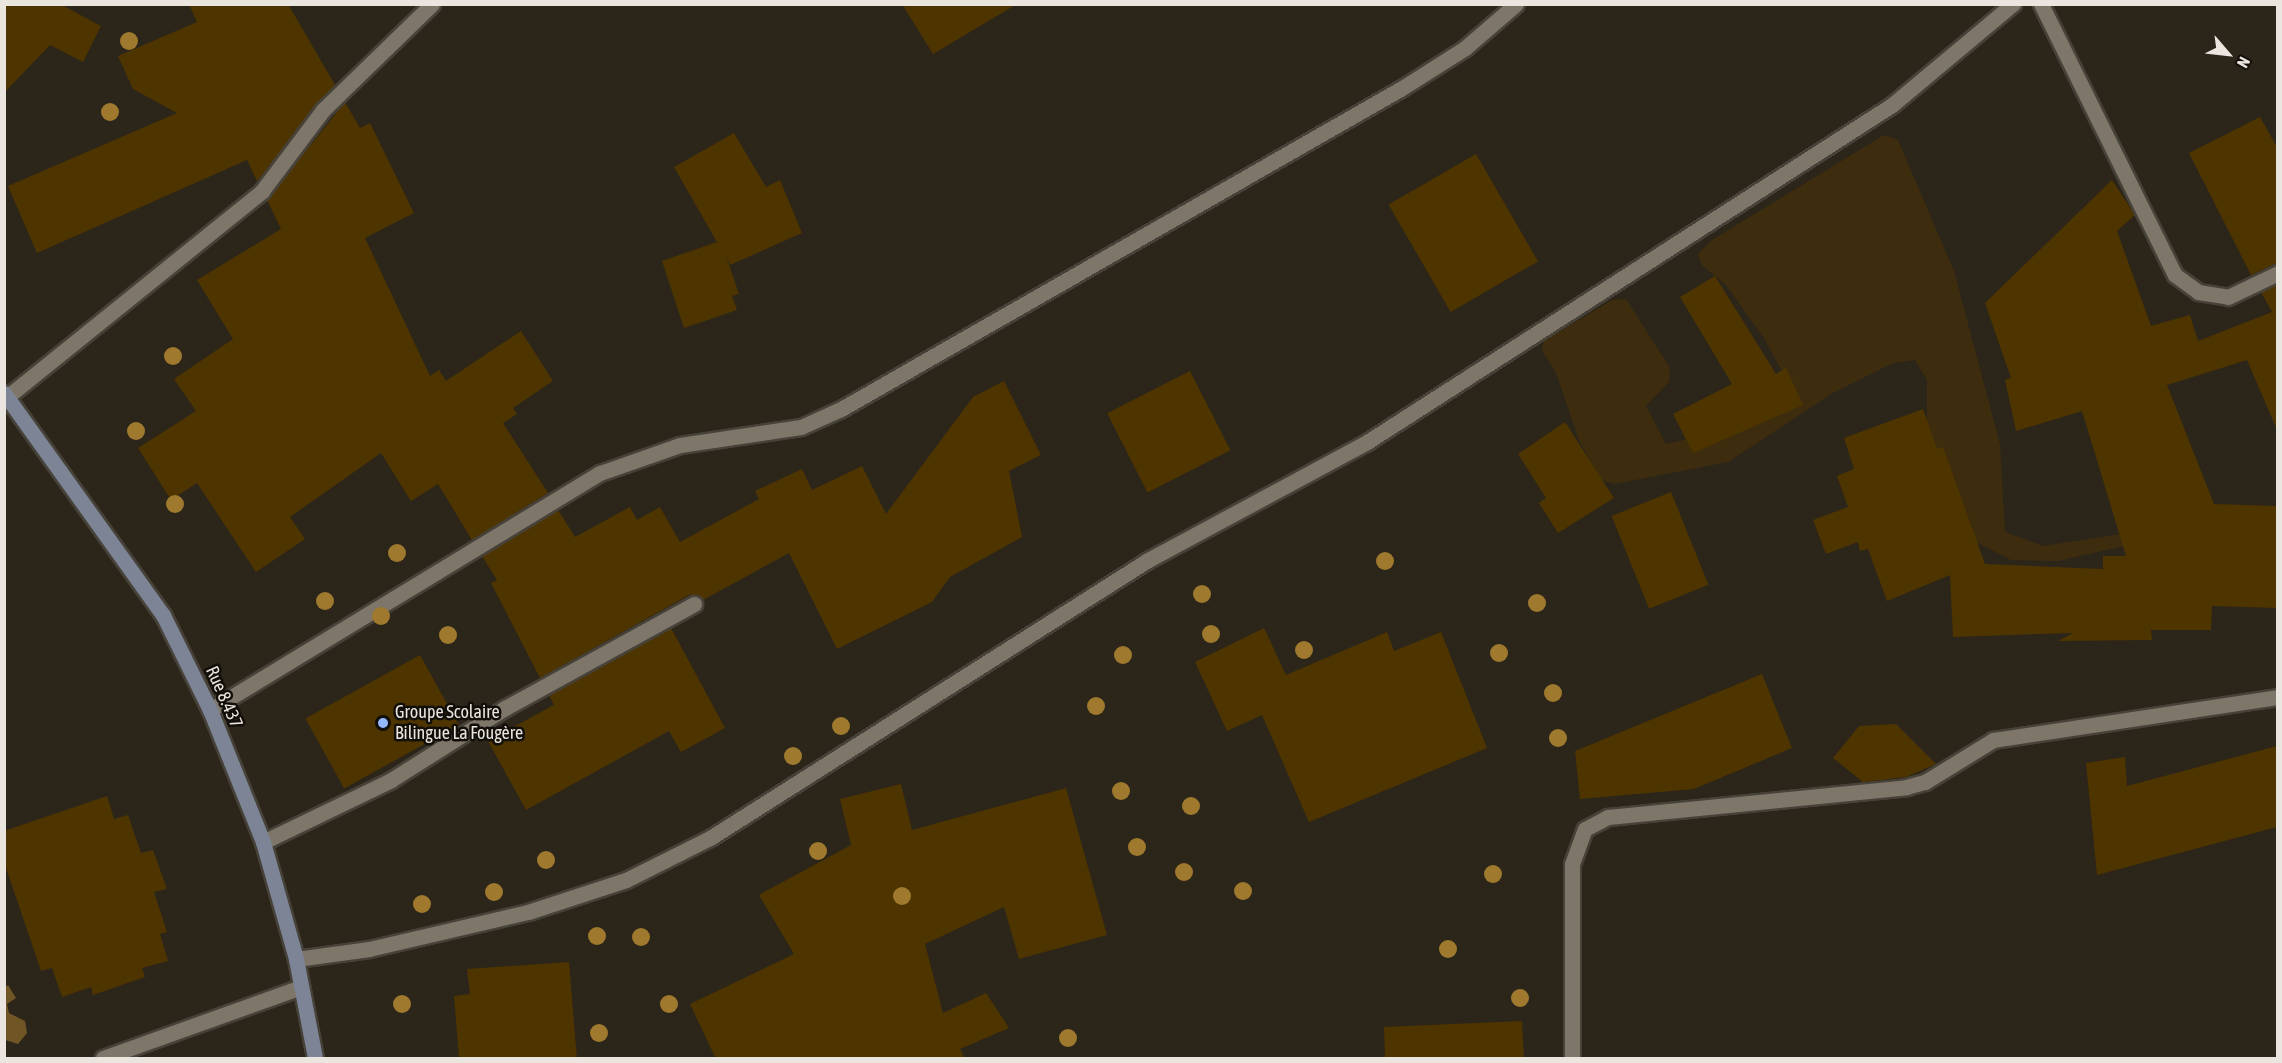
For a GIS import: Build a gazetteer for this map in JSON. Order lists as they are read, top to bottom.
{
  "streets": {
    "main road": ["Rue 8.437"]
  },
  "places": ["Groupe Scolaire Bilingue La Fougère"],
  "north": "bottom right"
}
